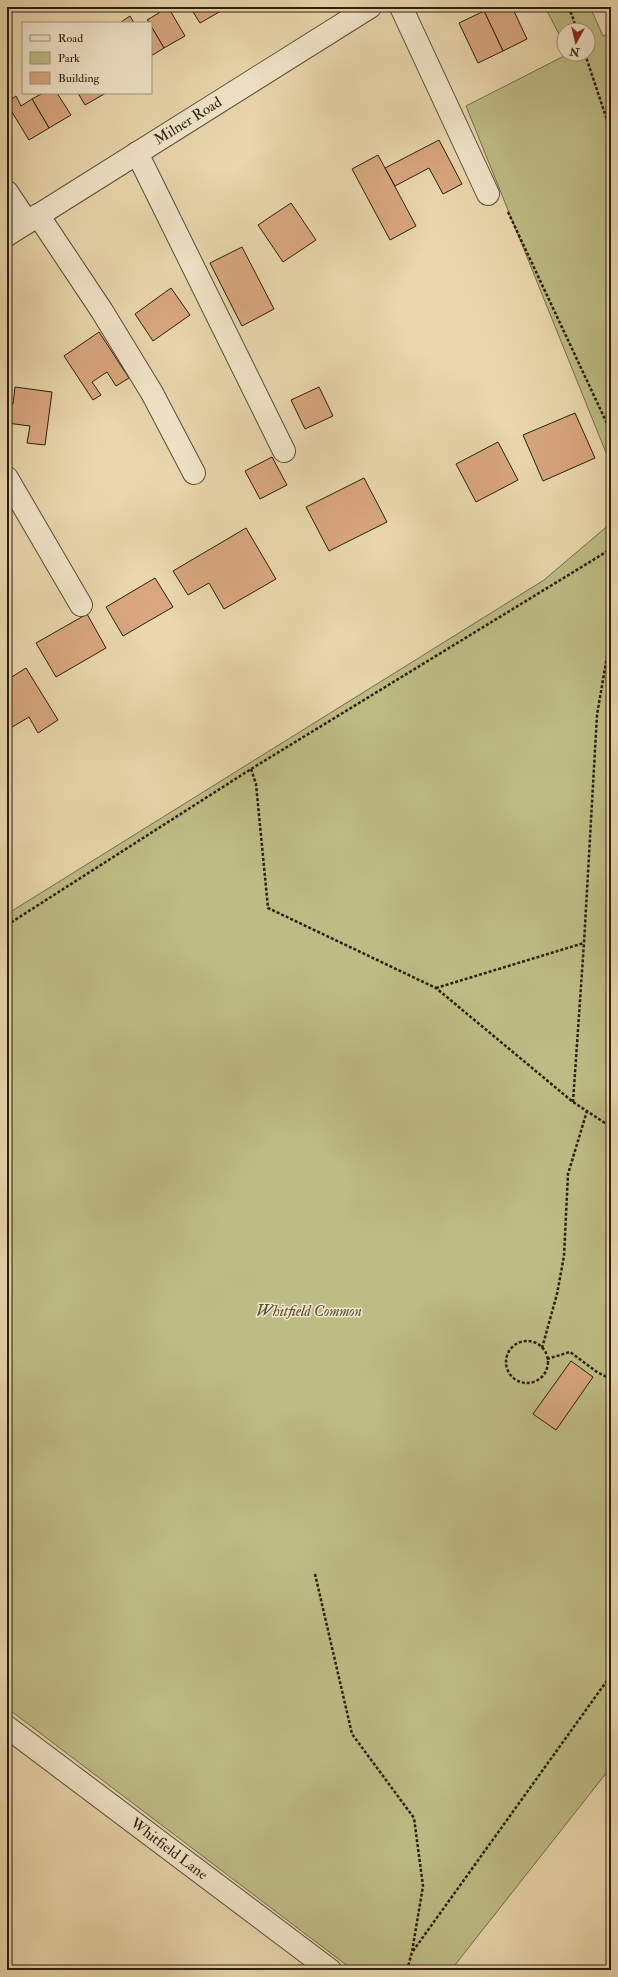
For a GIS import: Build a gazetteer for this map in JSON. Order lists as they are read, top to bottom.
{
  "streets": {
    "street": ["Milner Road", "Whitfield Lane"]
  },
  "parks": ["Whitfield Common"],
  "legend": ["Road", "Park", "Building"],
  "north": "bottom"
}
